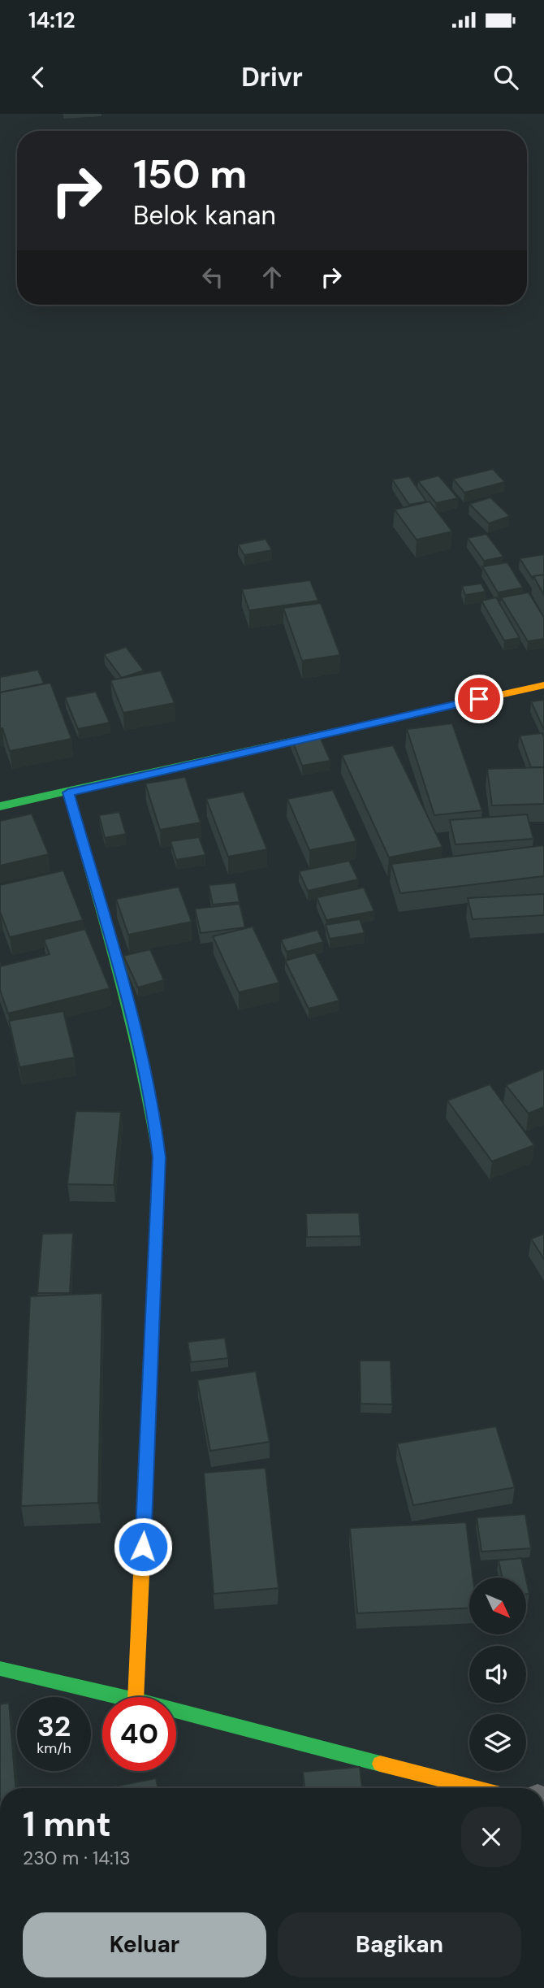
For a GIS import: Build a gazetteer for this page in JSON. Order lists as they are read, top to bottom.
{
  "north": "bottom right",
  "page": {
    "status": "14:12",
    "header": "Drivr",
    "turn": ["150 m", "Belok kanan"],
    "speed": "32 km/h",
    "limit": "40",
    "heading": ["1 mnt", "230 m · 14:13"],
    "buttons": ["Keluar", "Bagikan"]
  }
}
